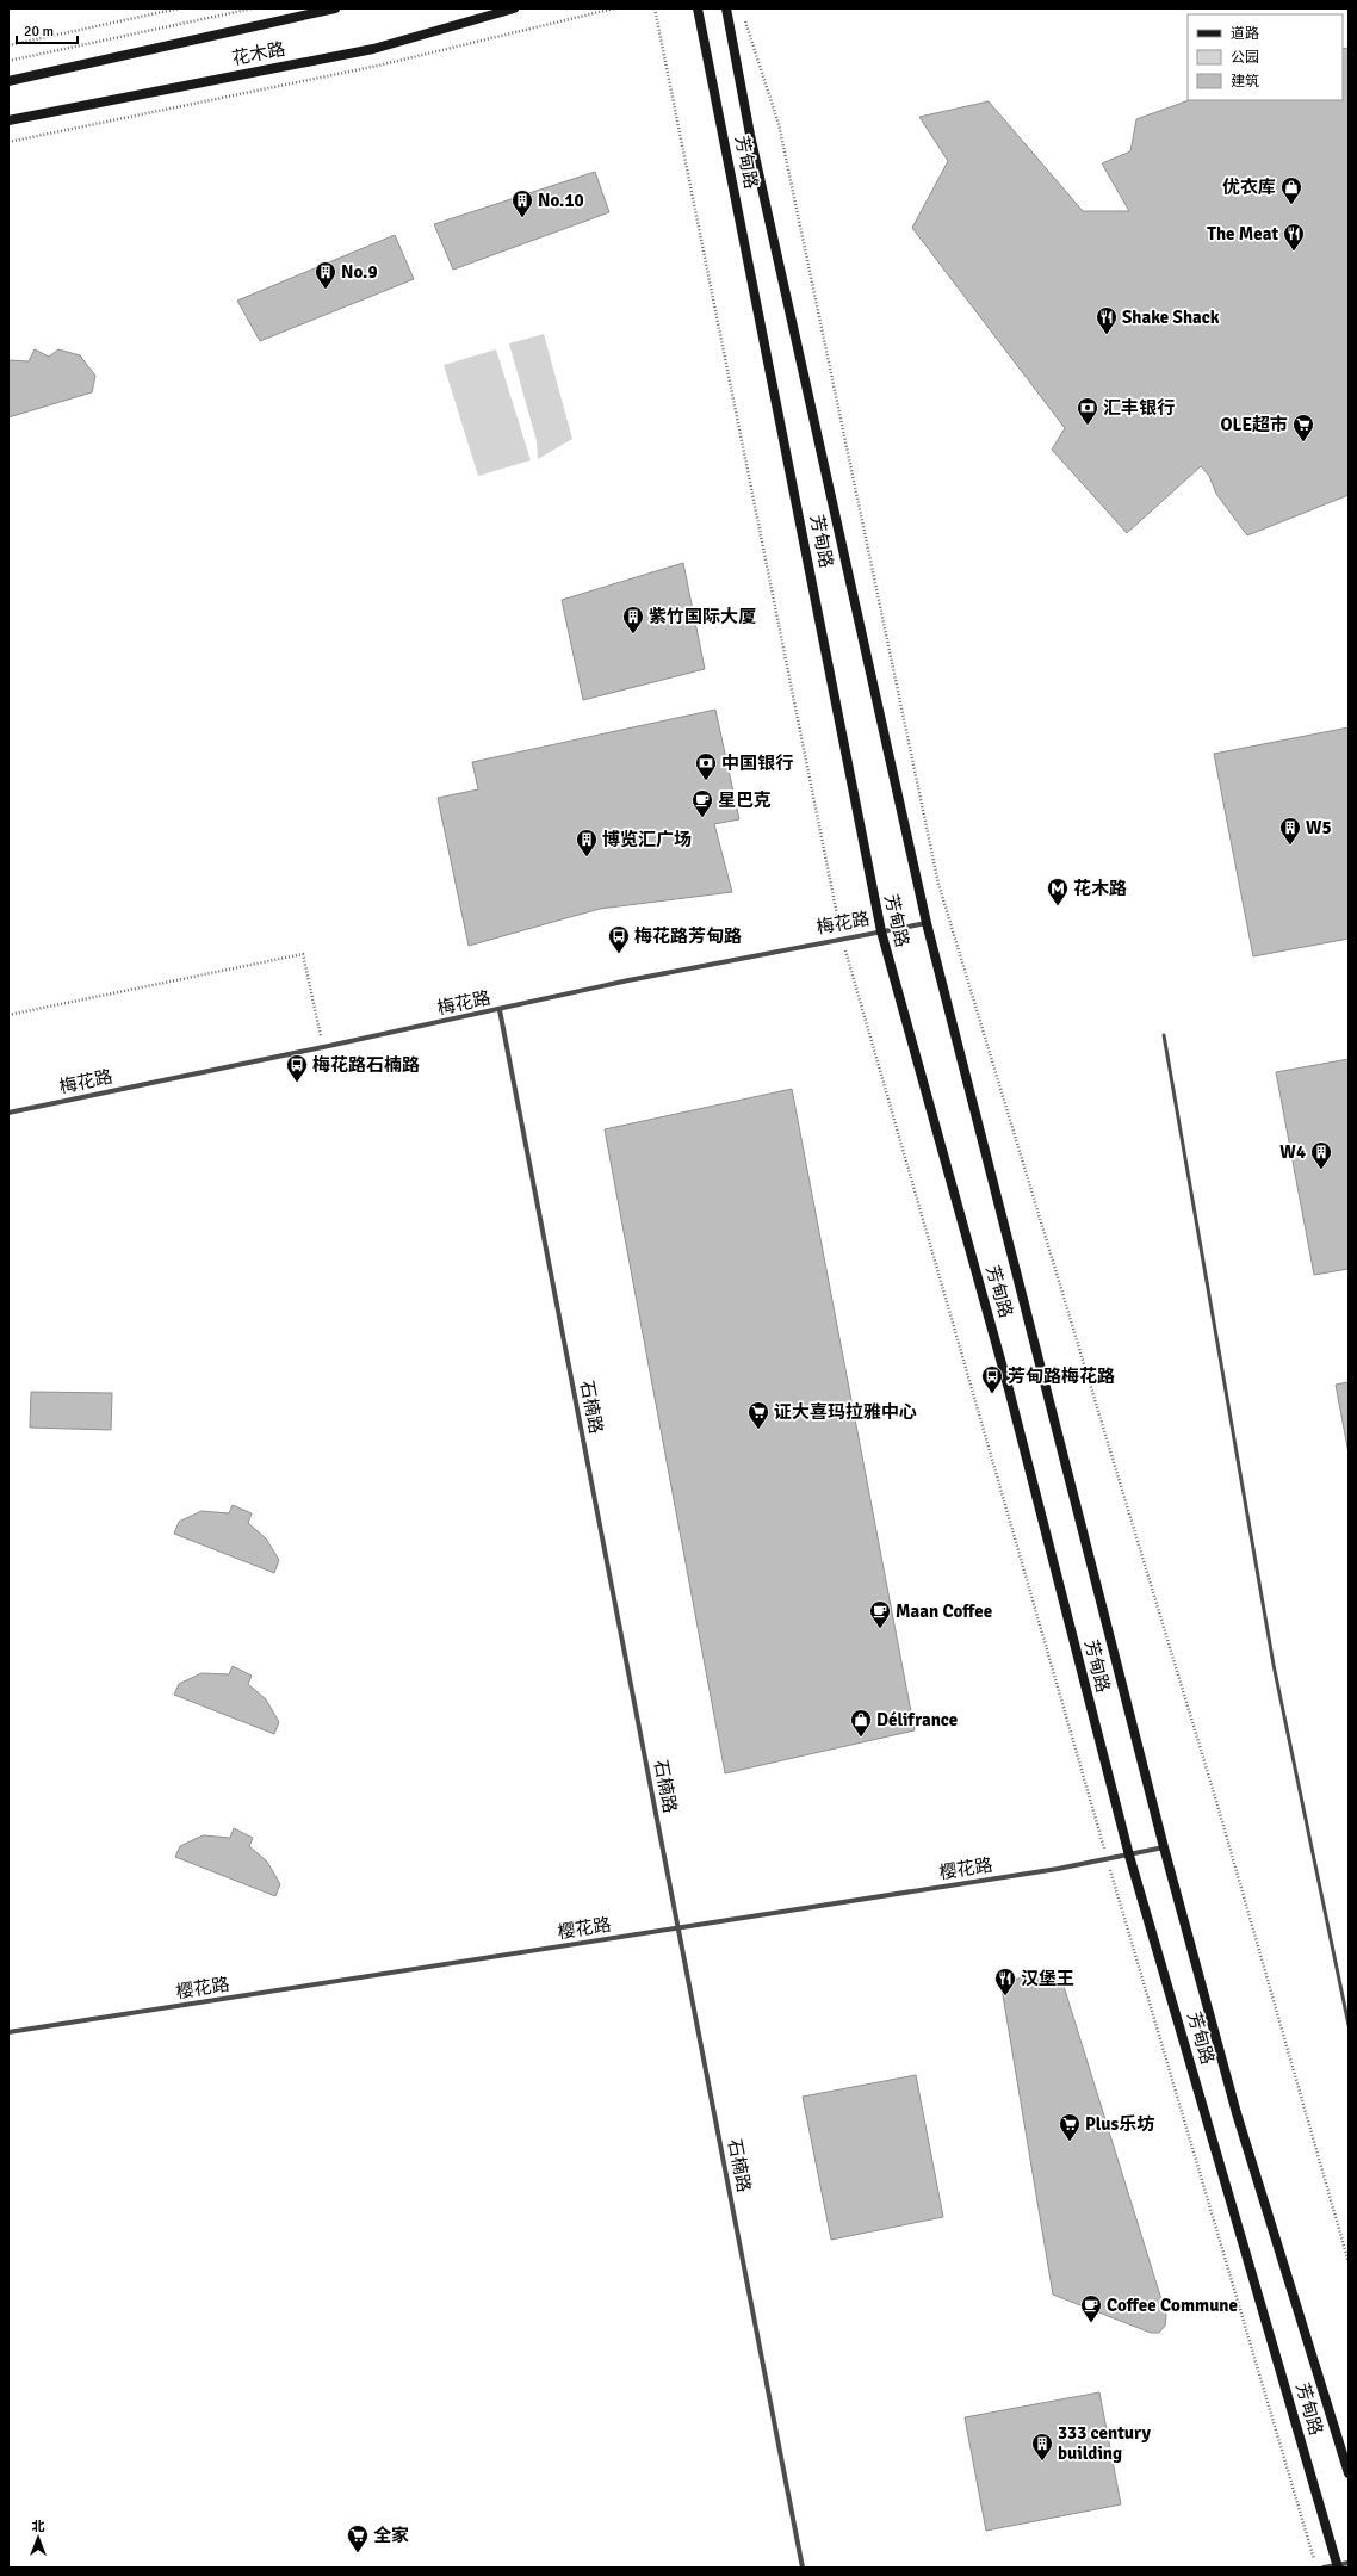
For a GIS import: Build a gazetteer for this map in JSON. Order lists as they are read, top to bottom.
{
  "streets": {
    "main road": ["花木路", "芳甸路"],
    "street": ["梅花路", "石楠路", "樱花路"]
  },
  "crossings": [
    ["芳甸路", "梅花路"],
    ["芳甸路", "樱花路"],
    ["梅花路", "石楠路"],
    ["石楠路", "樱花路"]
  ],
  "places": {
    "shop": ["优衣库", "Délifrance"],
    "building": [
      "No.10",
      "No.9",
      "紫竹国际大厦",
      "W5",
      "博览汇广场",
      "W4",
      "333 century building"
    ],
    "restaurant": ["The Meat", "Shake Shack", "汉堡王"],
    "bank": ["汇丰银行", "中国银行"],
    "supermarket": [
      "OLE超市",
      "证大喜玛拉雅中心",
      "Plus乐坊",
      "全家"
    ],
    "cafe": ["星巴克", "Maan Coffee", "Coffee Commune"],
    "metro station": ["花木路"],
    "bus stop": ["梅花路芳甸路", "梅花路石楠路", "芳甸路梅花路"]
  },
  "legend": ["道路", "公园", "建筑"],
  "scale_bar": "20 m",
  "north": "top"
}
